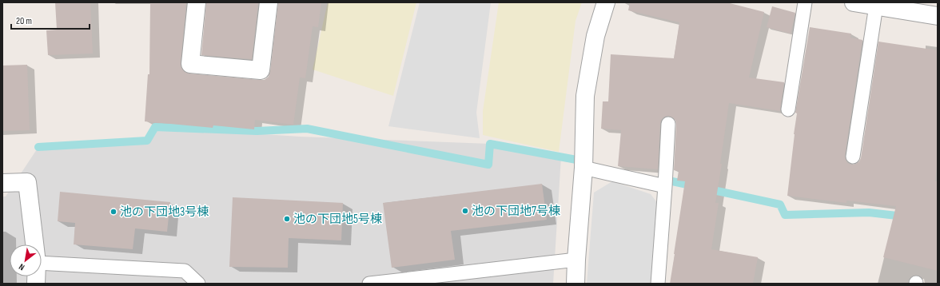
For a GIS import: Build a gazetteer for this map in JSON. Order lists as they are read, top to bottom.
{
  "places": ["池の下団地7号棟", "池の下団地3号棟", "池の下団地5号棟"],
  "scale_bar": "20 m",
  "north": "bottom left"
}
